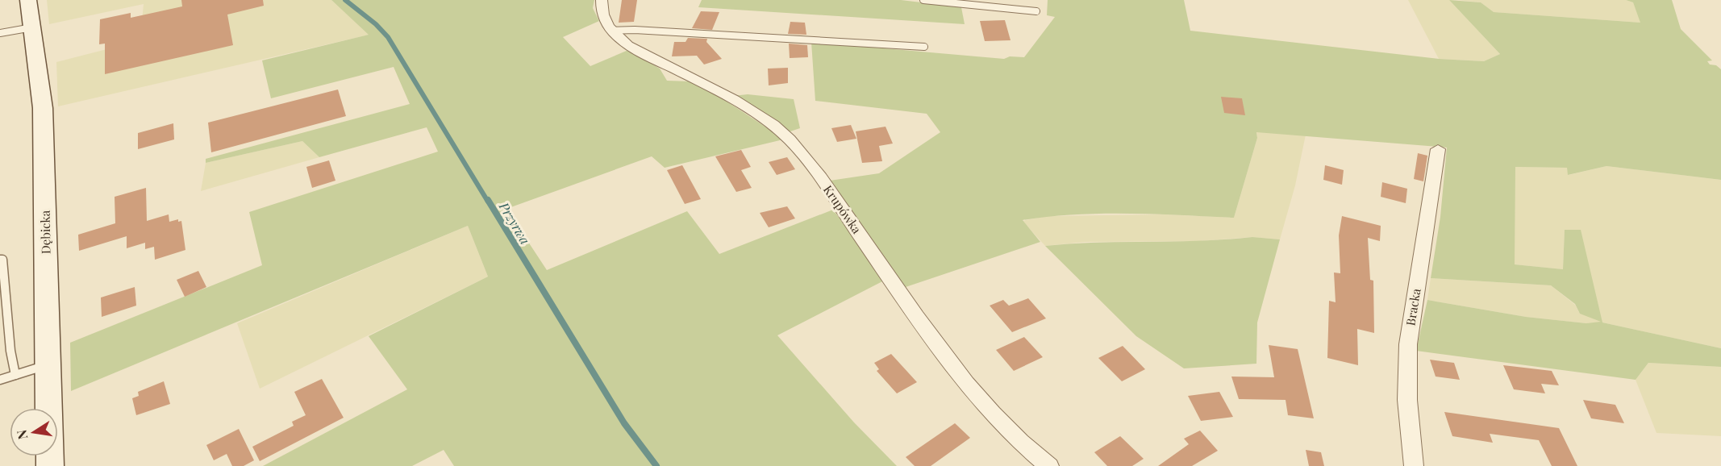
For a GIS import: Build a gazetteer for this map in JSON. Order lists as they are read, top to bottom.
{
  "streets": {
    "street": ["Krupówka", "Dębicka", "Bracka"]
  },
  "water": ["Przyrwa"],
  "north": "left"
}
